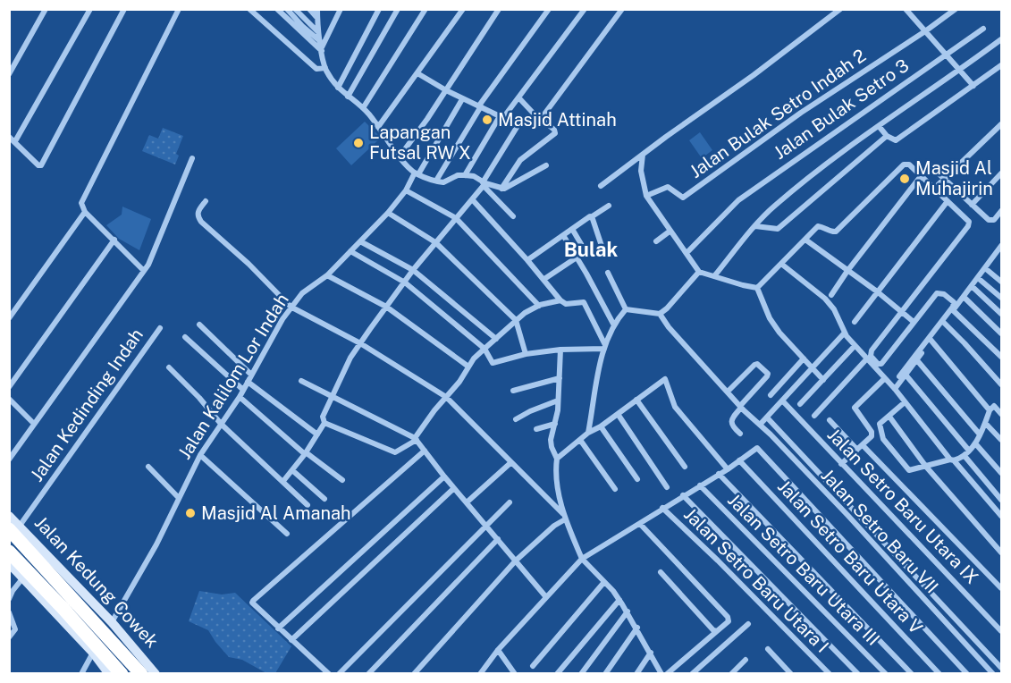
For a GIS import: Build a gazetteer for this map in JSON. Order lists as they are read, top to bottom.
{
  "streets": {
    "highway": ["Jalan Kedung Cowek"],
    "street": [
      "Jalan Bulak Setro 3",
      "Jalan Bulak Setro Indah 2",
      "Jalan Kalilom Lor Indah",
      "Jalan Kedinding Indah",
      "Jalan Setro Baru Utara IX",
      "Jalan Setro Baru VII",
      "Jalan Setro Baru Utara V",
      "Jalan Setro Baru Utara III",
      "Jalan Setro Baru Utara I"
    ]
  },
  "crossings": [
    ["Jalan Kalilom Lor Indah", "Jalan Kedung Cowek"],
    ["Jalan Kedinding Indah", "Jalan Kedung Cowek"]
  ],
  "districts": ["Bulak"],
  "places": [
    "Masjid Attinah",
    "Lapangan Futsal RW X",
    "Masjid Al Muhajirin",
    "Masjid Al Amanah"
  ]
}
